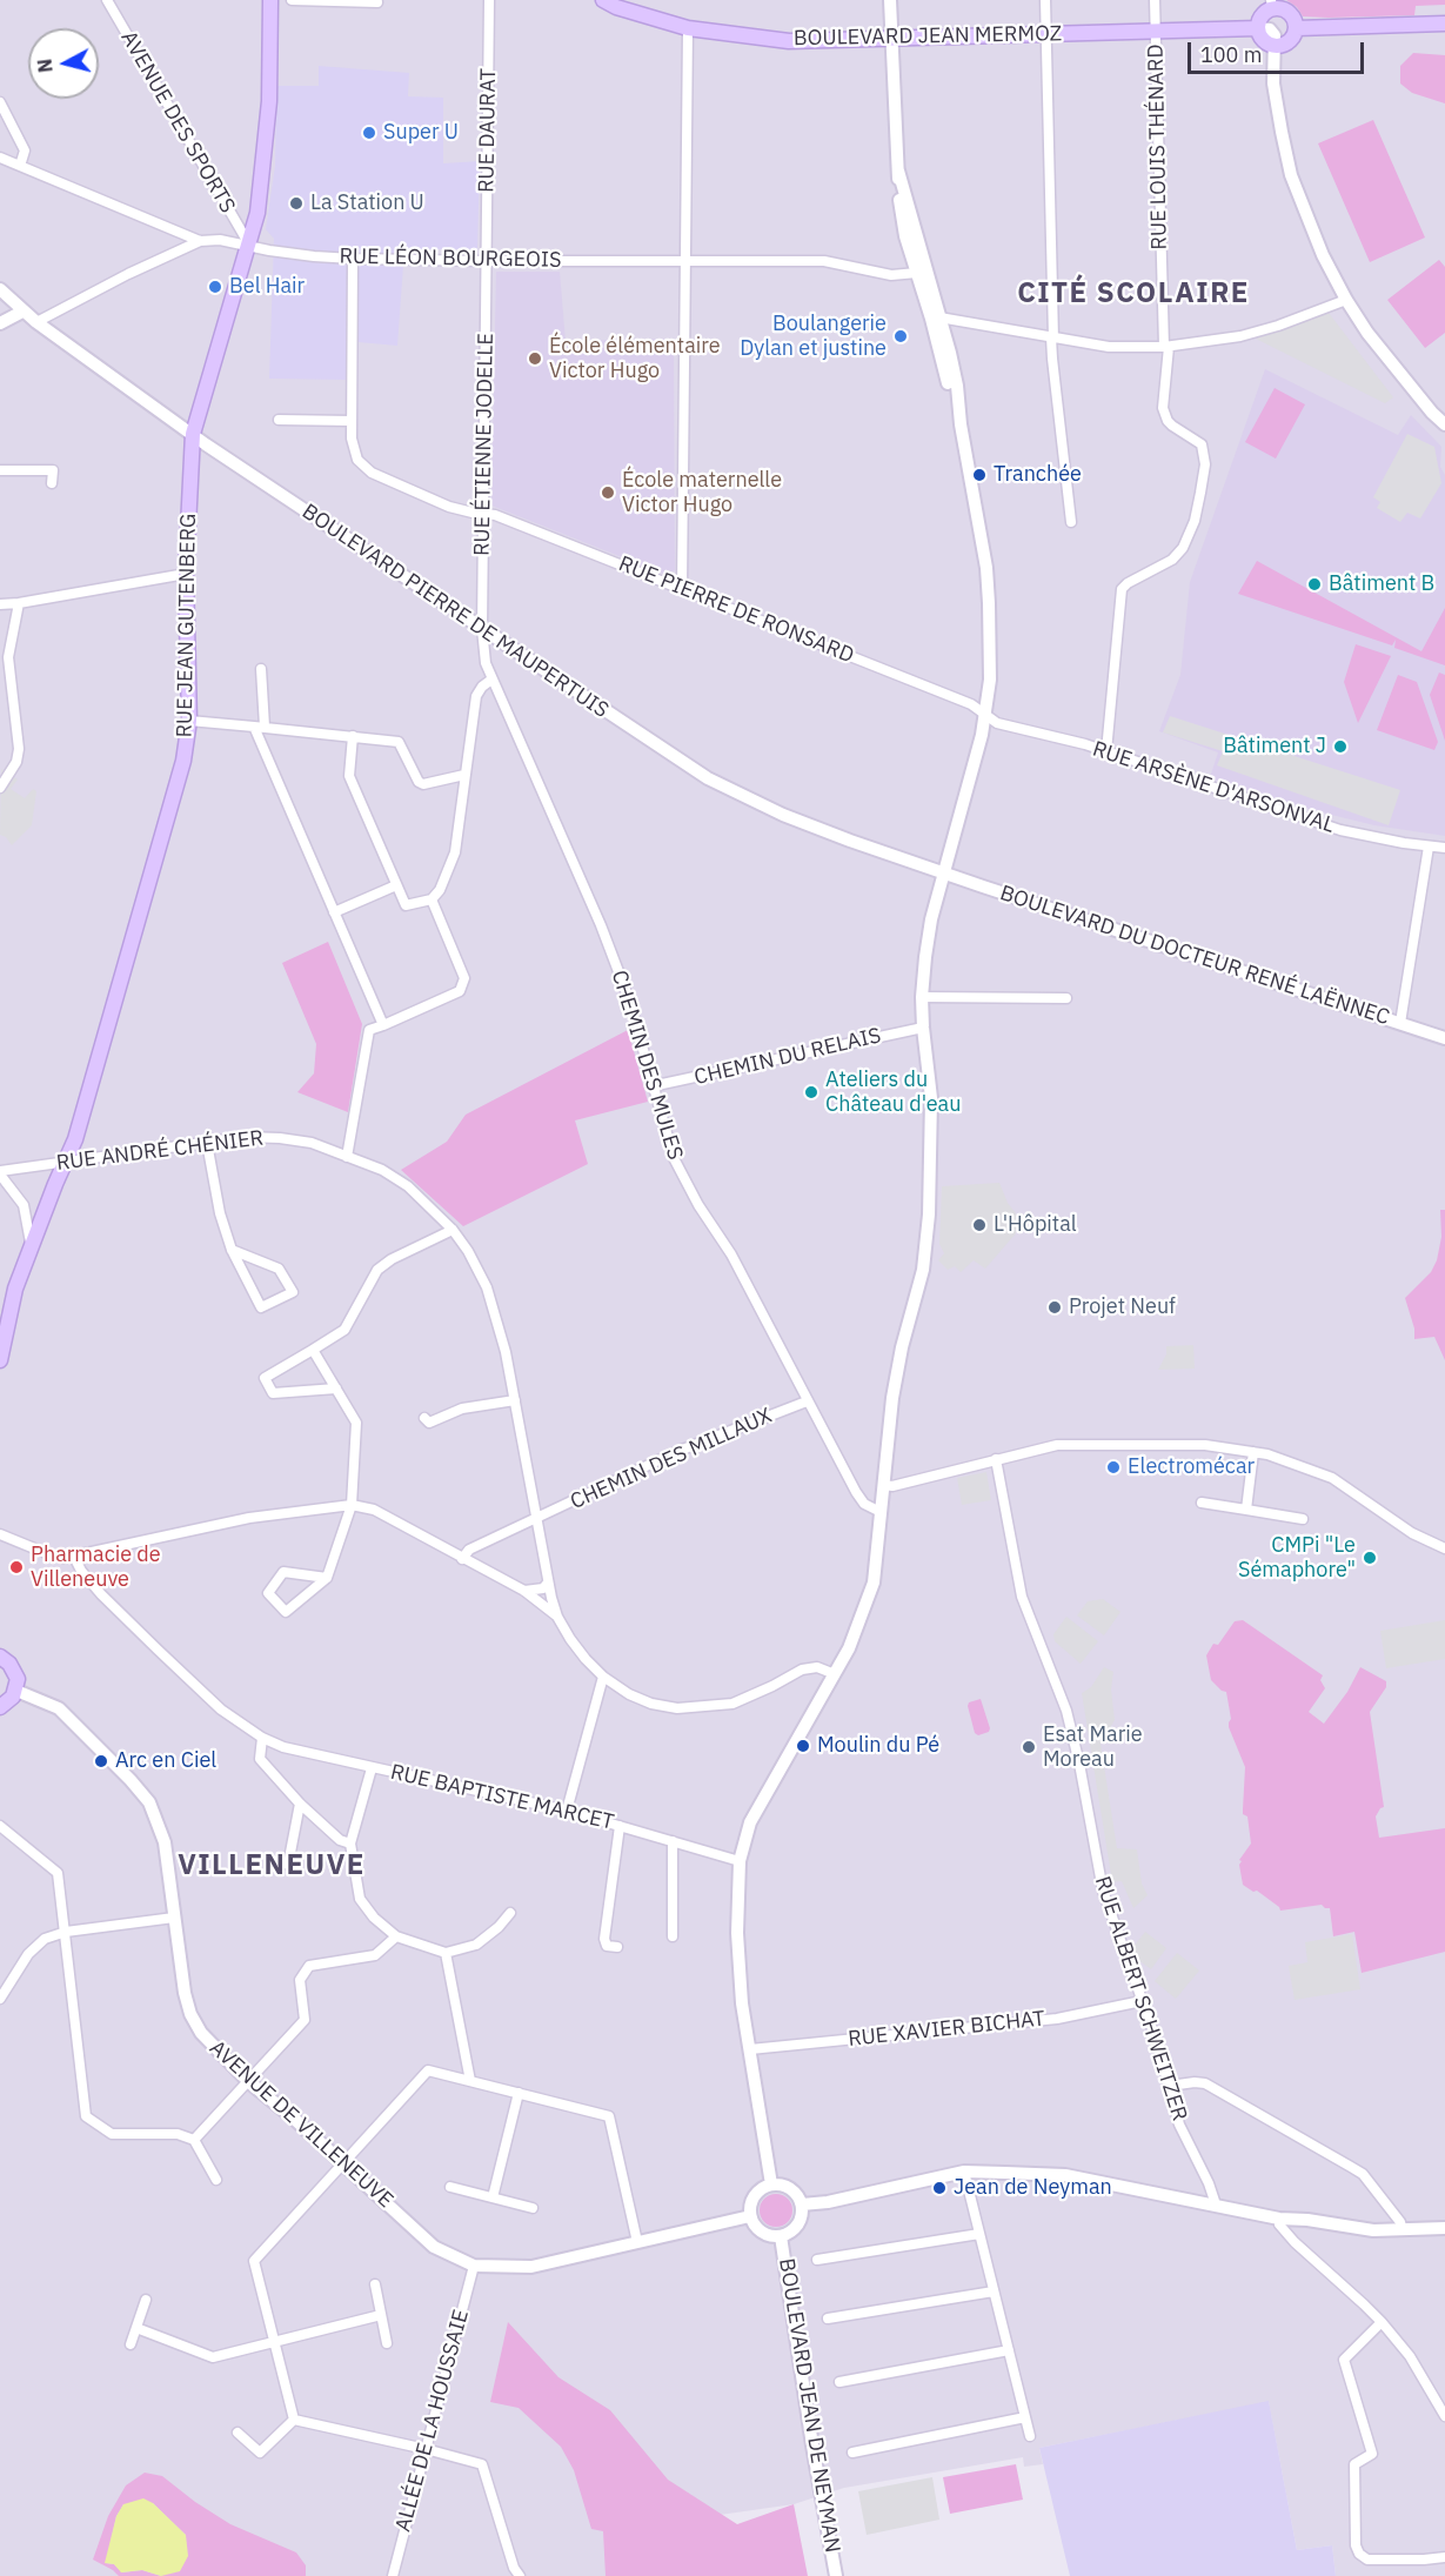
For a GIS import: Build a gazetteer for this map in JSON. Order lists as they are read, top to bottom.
{
  "streets": {
    "main road": ["BOULEVARD JEAN MERMOZ", "RUE JEAN GUTENBERG"],
    "street": [
      "AVENUE DES SPORTS",
      "RUE DAURAT",
      "RUE LOUIS THÉNARD",
      "RUE LÉON BOURGEOIS",
      "RUE ÉTIENNE JODELLE",
      "RUE PIERRE DE RONSARD",
      "BOULEVARD PIERRE DE MAUPERTUIS",
      "RUE ARSÈNE D'ARSONVAL",
      "BOULEVARD DU DOCTEUR RENÉ LAËNNEC",
      "CHEMIN DU RELAIS",
      "CHEMIN DES MULES",
      "RUE ANDRÉ CHÉNIER",
      "CHEMIN DES MILLAUX",
      "RUE BAPTISTE MARCET",
      "RUE ALBERT SCHWEITZER",
      "RUE XAVIER BICHAT",
      "AVENUE DE VILLENEUVE",
      "BOULEVARD JEAN DE NEYMAN",
      "ALLÉE DE LA HOUSSAIE"
    ]
  },
  "crossings": [
    ["BOULEVARD JEAN MERMOZ", "RUE LOUIS THÉNARD"],
    ["AVENUE DES SPORTS", "RUE LÉON BOURGEOIS"],
    ["AVENUE DES SPORTS", "RUE JEAN GUTENBERG"],
    ["RUE DAURAT", "RUE LÉON BOURGEOIS"],
    ["RUE DAURAT", "RUE ÉTIENNE JODELLE"],
    ["RUE LOUIS THÉNARD", "RUE ARSÈNE D'ARSONVAL"],
    ["RUE LÉON BOURGEOIS", "RUE ÉTIENNE JODELLE"],
    ["RUE LÉON BOURGEOIS", "RUE PIERRE DE RONSARD"],
    ["RUE LÉON BOURGEOIS", "RUE JEAN GUTENBERG"],
    ["RUE ÉTIENNE JODELLE", "RUE PIERRE DE RONSARD"],
    ["RUE ÉTIENNE JODELLE", "BOULEVARD PIERRE DE MAUPERTUIS"],
    ["RUE ÉTIENNE JODELLE", "CHEMIN DES MULES"],
    ["RUE PIERRE DE RONSARD", "RUE ARSÈNE D'ARSONVAL"],
    ["BOULEVARD PIERRE DE MAUPERTUIS", "RUE JEAN GUTENBERG"],
    ["BOULEVARD PIERRE DE MAUPERTUIS", "BOULEVARD DU DOCTEUR RENÉ LAËNNEC"],
    ["BOULEVARD PIERRE DE MAUPERTUIS", "CHEMIN DES MULES"],
    ["RUE JEAN GUTENBERG", "RUE ANDRÉ CHÉNIER"],
    ["CHEMIN DU RELAIS", "CHEMIN DES MULES"],
    ["CHEMIN DES MULES", "CHEMIN DES MILLAUX"],
    ["RUE ANDRÉ CHÉNIER", "CHEMIN DES MILLAUX"],
    ["RUE ALBERT SCHWEITZER", "RUE XAVIER BICHAT"],
    ["AVENUE DE VILLENEUVE", "BOULEVARD JEAN DE NEYMAN"],
    ["AVENUE DE VILLENEUVE", "ALLÉE DE LA HOUSSAIE"]
  ],
  "districts": ["CITÉ SCOLAIRE", "VILLENEUVE"],
  "places": [
    "Super U",
    "La Station U",
    "Bel Hair",
    "Boulangerie Dylan et justine",
    "École élémentaire Victor Hugo",
    "Tranchée",
    "École maternelle Victor Hugo",
    "Bâtiment B",
    "Bâtiment J",
    "Ateliers du Château d'eau",
    "L'Hôpital",
    "Projet Neuf",
    "Electromécar",
    "CMPi \"Le Sémaphore\"",
    "Pharmacie de Villeneuve",
    "Moulin du Pé",
    "Esat Marie Moreau",
    "Arc en Ciel",
    "Jean de Neyman"
  ],
  "scale_bar": "100 m",
  "north": "left"
}
